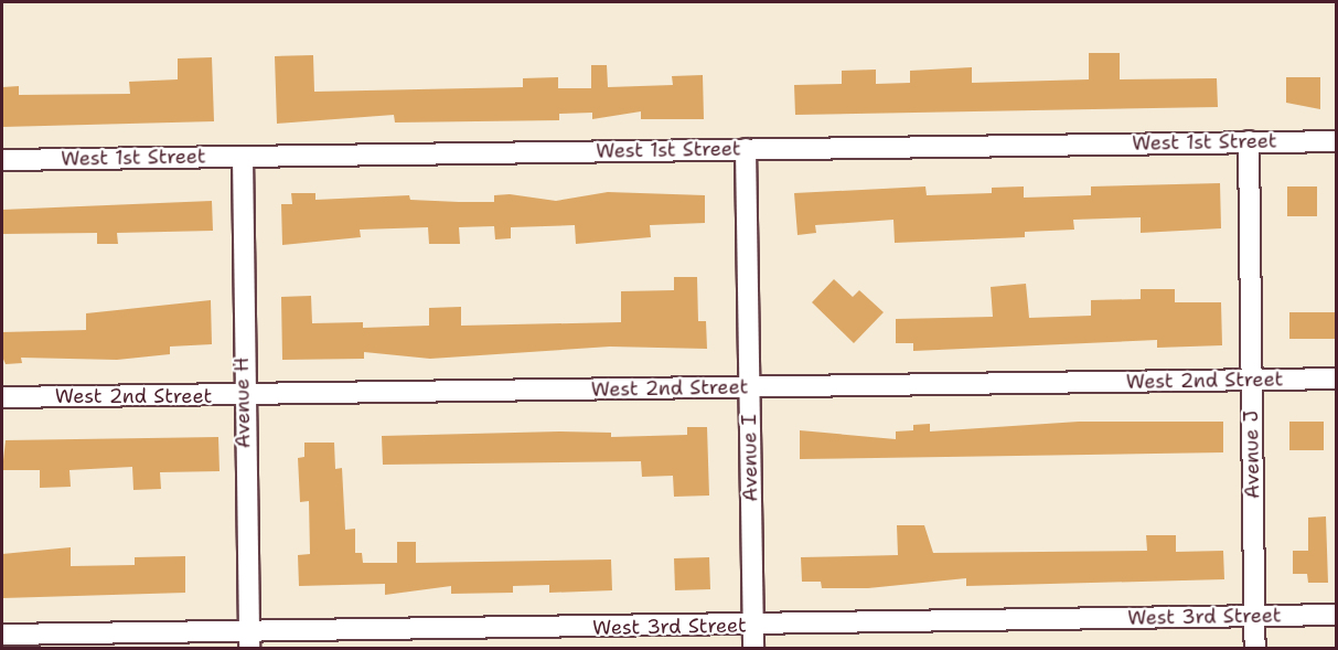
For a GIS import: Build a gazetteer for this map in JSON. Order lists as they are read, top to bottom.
{
  "streets": {
    "street": [
      "West 1st Street",
      "West 2nd Street",
      "Avenue H",
      "Avenue J",
      "Avenue I",
      "West 3rd Street"
    ]
  },
  "crossings": [
    ["West 1st Street", "Avenue H"],
    ["West 1st Street", "Avenue J"],
    ["West 1st Street", "Avenue I"],
    ["West 2nd Street", "Avenue H"],
    ["West 2nd Street", "Avenue J"],
    ["West 2nd Street", "Avenue I"],
    ["Avenue H", "West 3rd Street"],
    ["Avenue J", "West 3rd Street"],
    ["Avenue I", "West 3rd Street"]
  ]
}
